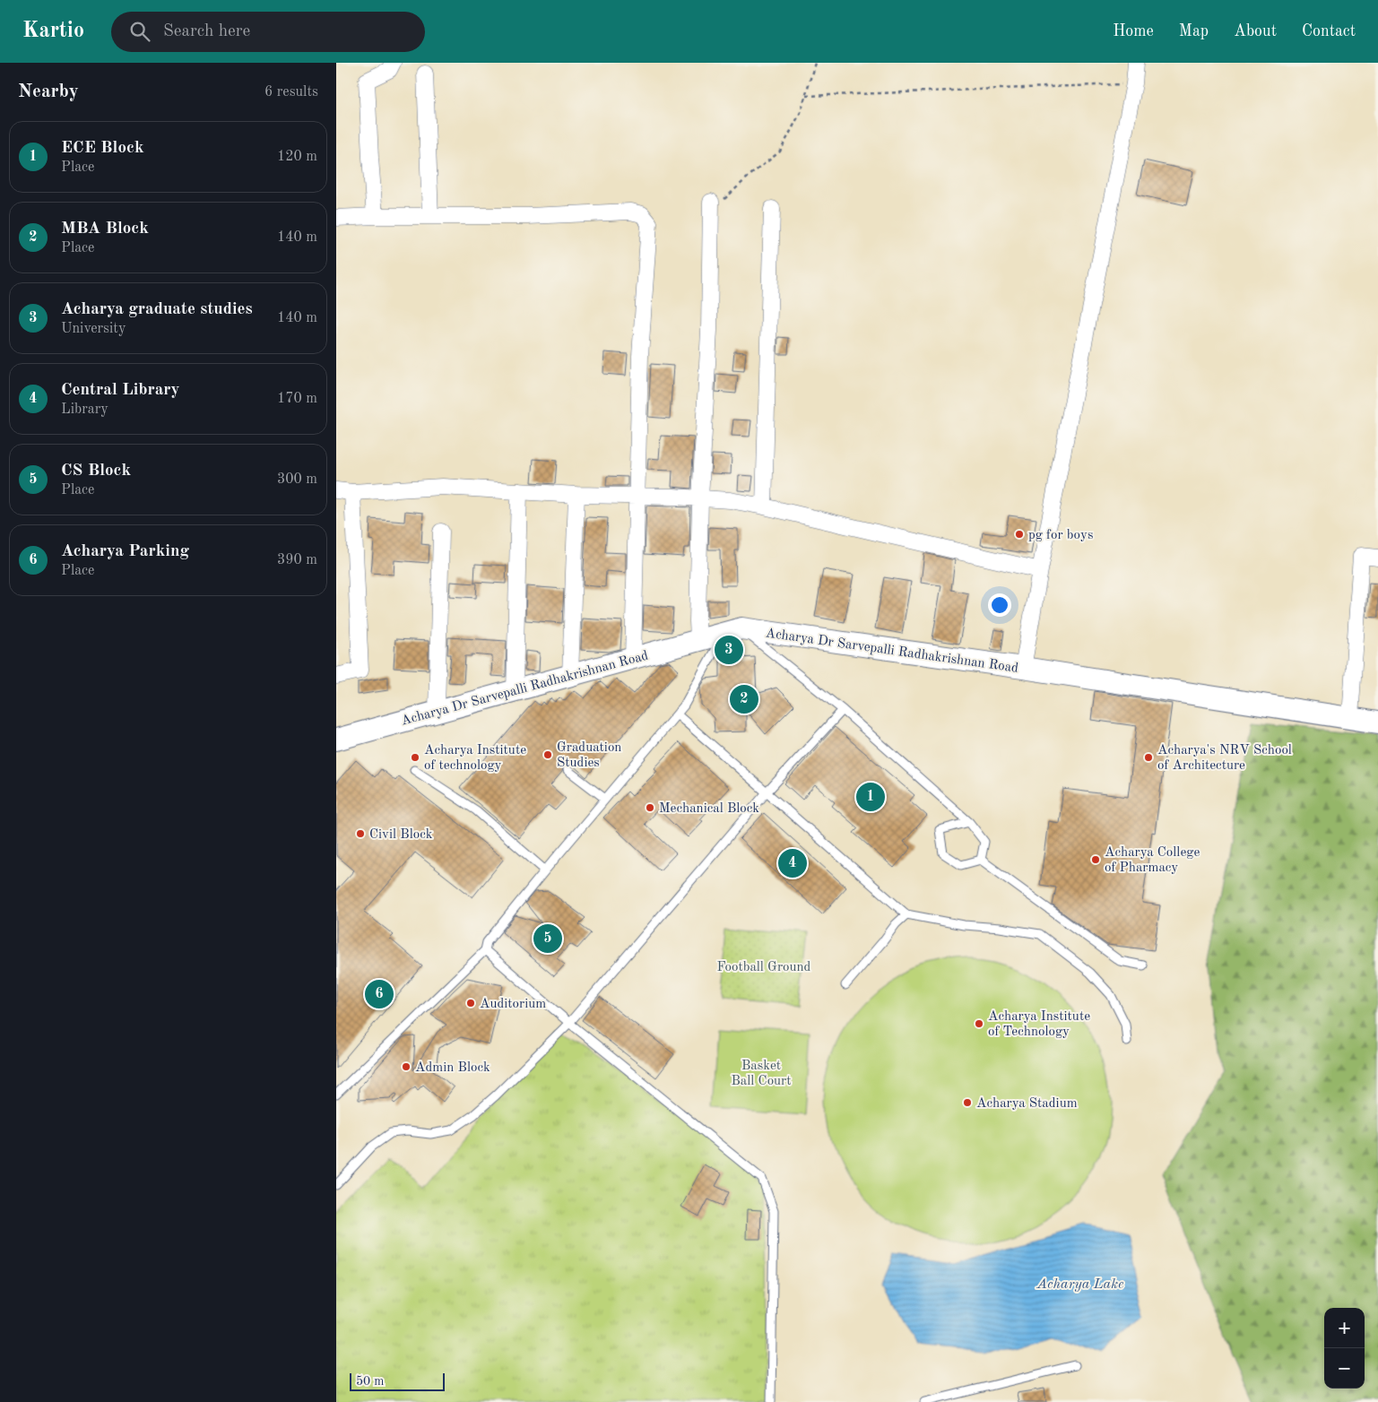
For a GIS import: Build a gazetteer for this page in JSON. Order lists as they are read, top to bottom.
{
  "streets": {
    "street": ["Acharya Dr Sarvepalli Radhakrishnan Road"]
  },
  "water": ["Acharya Lake"],
  "parks": ["Football Ground", "Basket Ball Court"],
  "places": [
    "pg for boys",
    "Graduation Studies",
    "Acharya Institute of technology",
    "Acharya's NRV School of Architecture",
    "Mechanical Block",
    "Civil Block",
    "Acharya College of Pharmacy",
    "Auditorium",
    "Acharya Institute of Technology",
    "Admin Block",
    "Acharya Stadium"
  ],
  "scale_bar": "50 m",
  "page": {
    "header": "Kartio",
    "search": "Search here",
    "nav": [
      "Home",
      "Map",
      "About",
      "Contact"
    ],
    "heading": ["Nearby", "6 results"],
    "list": [
      {
        "mark": "1",
        "name": "ECE Block",
        "note": "Place",
        "value": "120 m"
      },
      {
        "mark": "2",
        "name": "MBA Block",
        "note": "Place",
        "value": "140 m"
      },
      {
        "mark": "3",
        "name": "Acharya graduate studies",
        "note": "University",
        "value": "140 m"
      },
      {
        "mark": "4",
        "name": "Central Library",
        "note": "Library",
        "value": "170 m"
      },
      {
        "mark": "5",
        "name": "CS Block",
        "note": "Place",
        "value": "300 m"
      },
      {
        "mark": "6",
        "name": "Acharya Parking",
        "note": "Place",
        "value": "390 m"
      }
    ],
    "pins": [
      "3",
      "2",
      "1",
      "4",
      "5",
      "6"
    ],
    "map_buttons": ["+", "−"],
    "scale": "50 m"
  }
}
